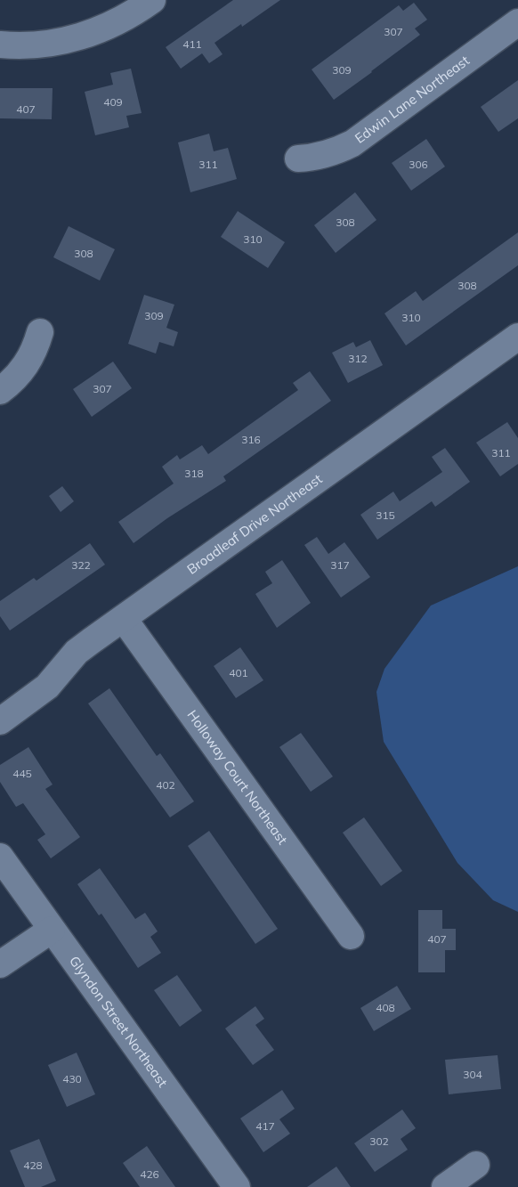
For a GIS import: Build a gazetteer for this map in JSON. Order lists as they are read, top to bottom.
{
  "streets": {
    "street": [
      "Edwin Lane Northeast",
      "Broadleaf Drive Northeast",
      "Holloway Court Northeast",
      "Glyndon Street Northeast"
    ]
  },
  "crossings": [
    ["Broadleaf Drive Northeast", "Holloway Court Northeast"]
  ],
  "house_numbers": [
    "307",
    "411",
    "309",
    "409",
    "407",
    "311",
    "306",
    "308",
    "310",
    "308",
    "308",
    "309",
    "310",
    "312",
    "307",
    "316",
    "311",
    "318",
    "315",
    "322",
    "317",
    "401",
    "445",
    "402",
    "407",
    "408",
    "304",
    "430",
    "417",
    "302",
    "428",
    "426"
  ]
}
